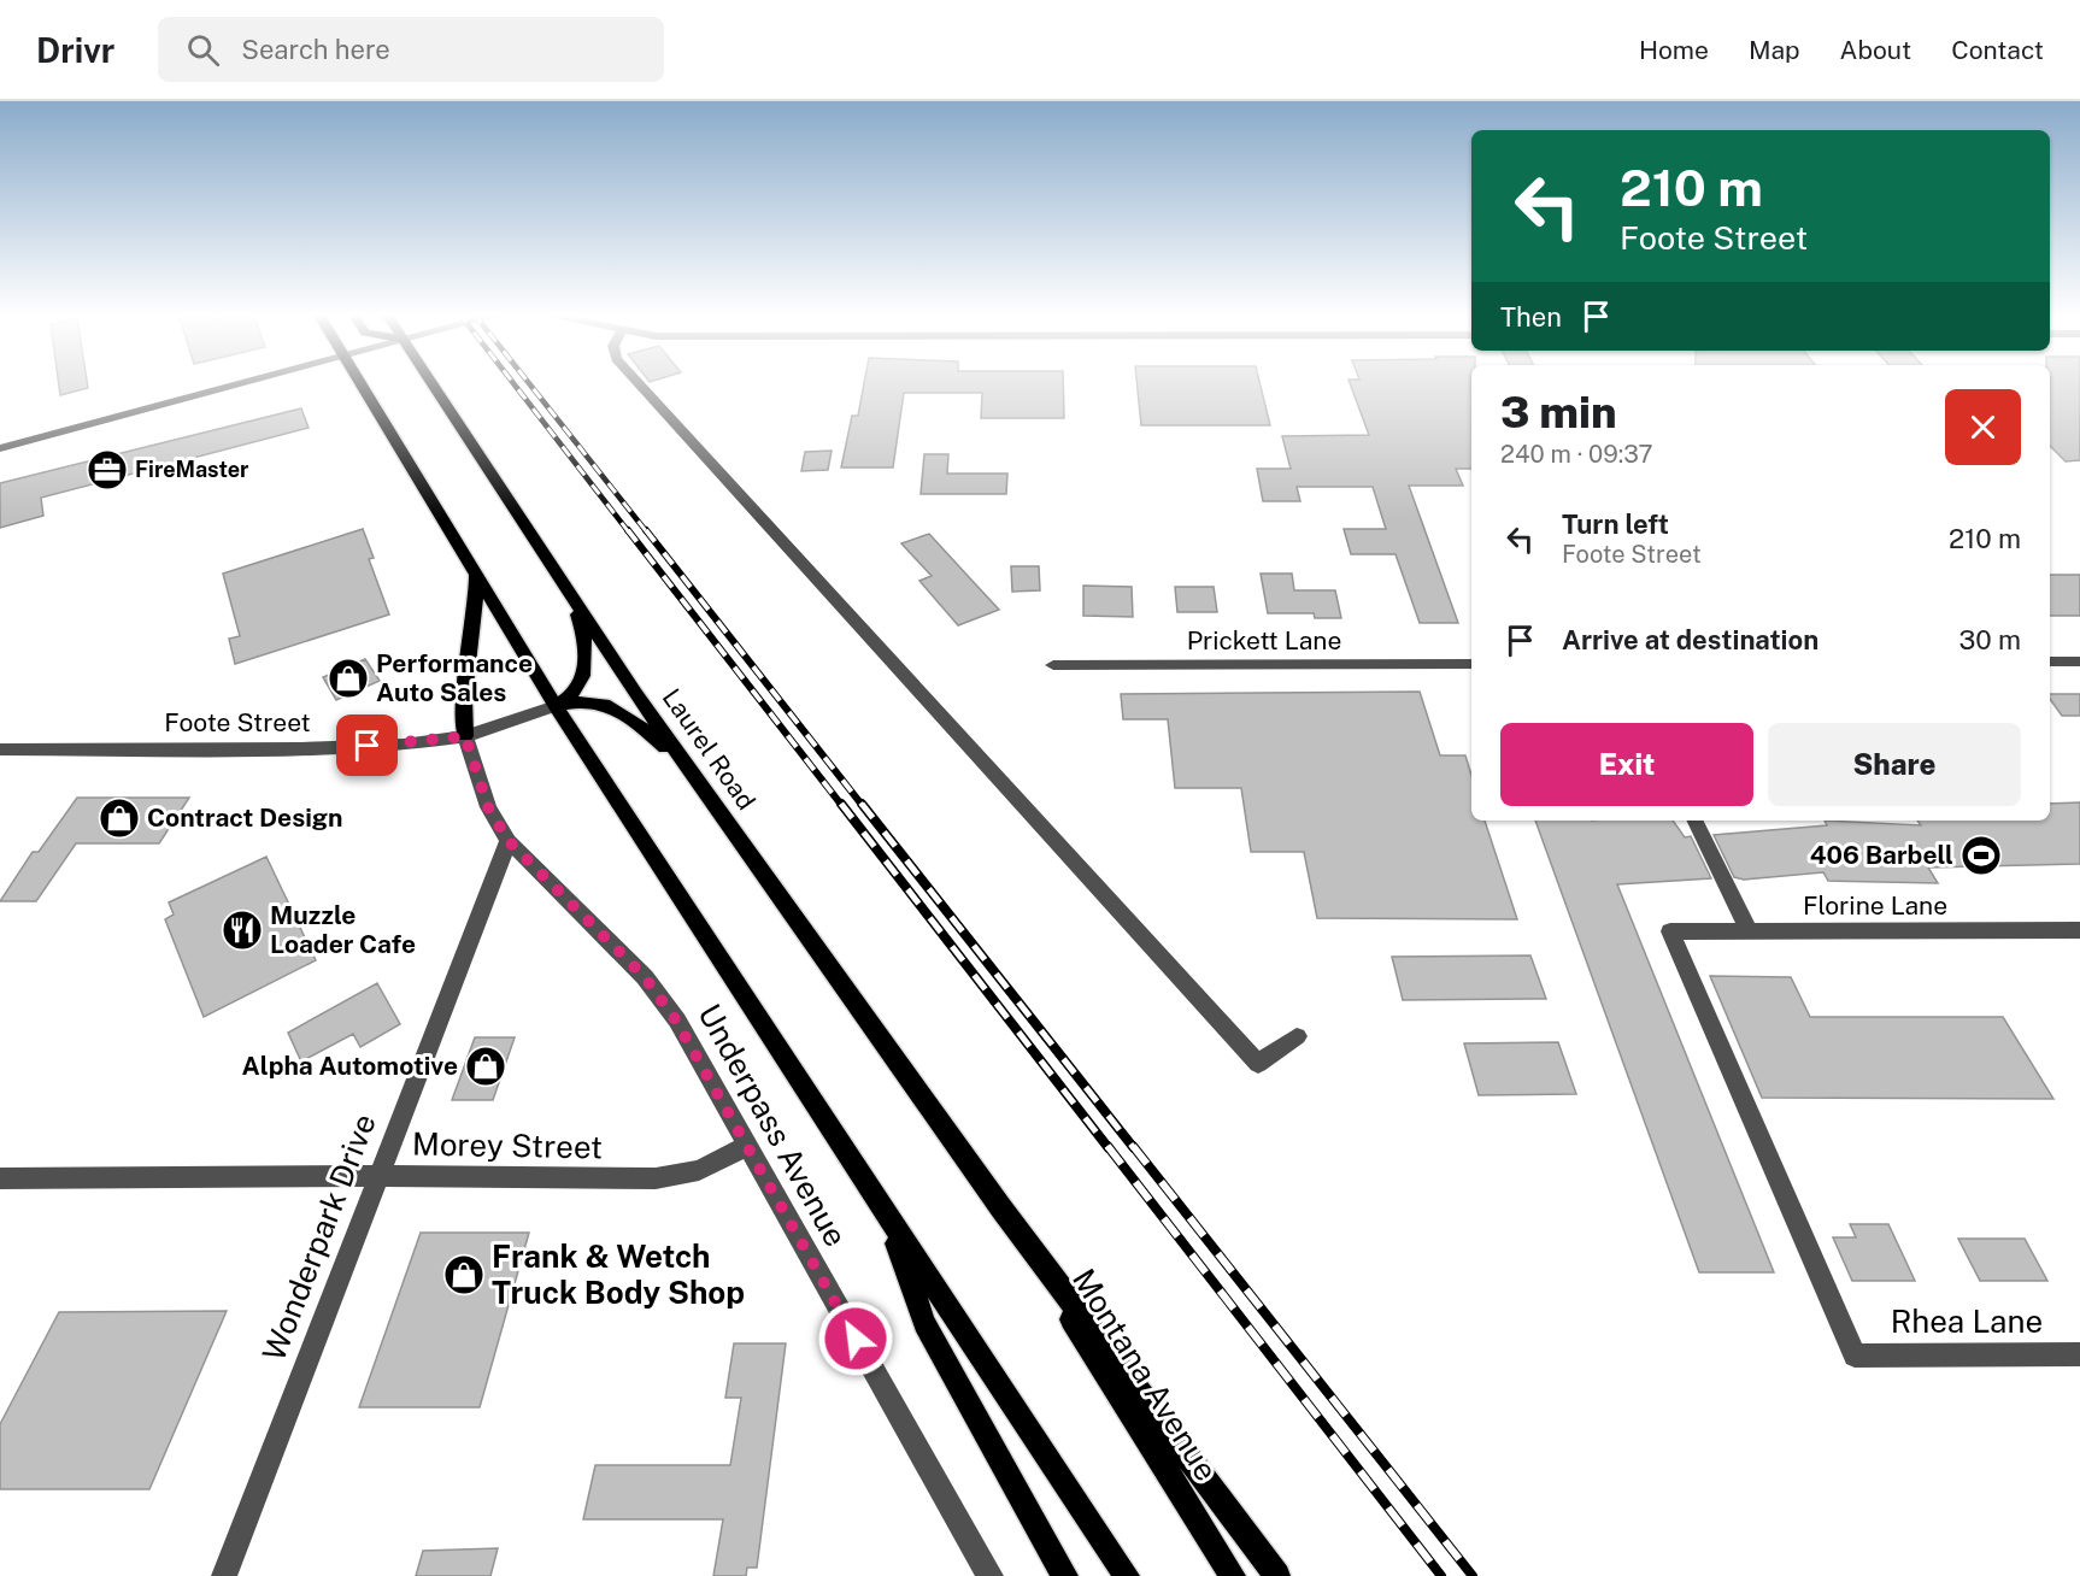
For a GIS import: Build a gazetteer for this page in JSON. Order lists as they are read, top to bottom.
{
  "streets": {
    "main road": ["Laurel Road", "Montana Avenue"],
    "street": [
      "Prickett Lane",
      "Foote Street",
      "Florine Lane",
      "Underpass Avenue",
      "Morey Street",
      "Wonderpark Drive",
      "Rhea Lane"
    ]
  },
  "crossings": [
    ["Foote Street", "Underpass Avenue"],
    ["Laurel Road", "Montana Avenue"],
    ["Florine Lane", "Rhea Lane"],
    ["Underpass Avenue", "Morey Street"],
    ["Underpass Avenue", "Wonderpark Drive"],
    ["Morey Street", "Wonderpark Drive"]
  ],
  "places": {
    "office": ["FireMaster"],
    "shop": [
      "Performance Auto Sales",
      "Contract Design",
      "Alpha Automotive",
      "Frank & Wetch Truck Body Shop"
    ],
    "sports": ["406 Barbell"],
    "restaurant": ["Muzzle Loader Cafe"]
  },
  "page": {
    "header": "Drivr",
    "search": "Search here",
    "nav": [
      "Home",
      "Map",
      "About",
      "Contact"
    ],
    "turn": ["210 m", "Foote Street"],
    "then": "Then",
    "heading": ["3 min", "240 m · 09:37"],
    "list": [
      {
        "name": "Turn left",
        "note": "Foote Street",
        "value": "210 m"
      },
      {
        "name": "Arrive at destination",
        "value": "30 m"
      }
    ],
    "buttons": ["Exit", "Share"]
  }
}
